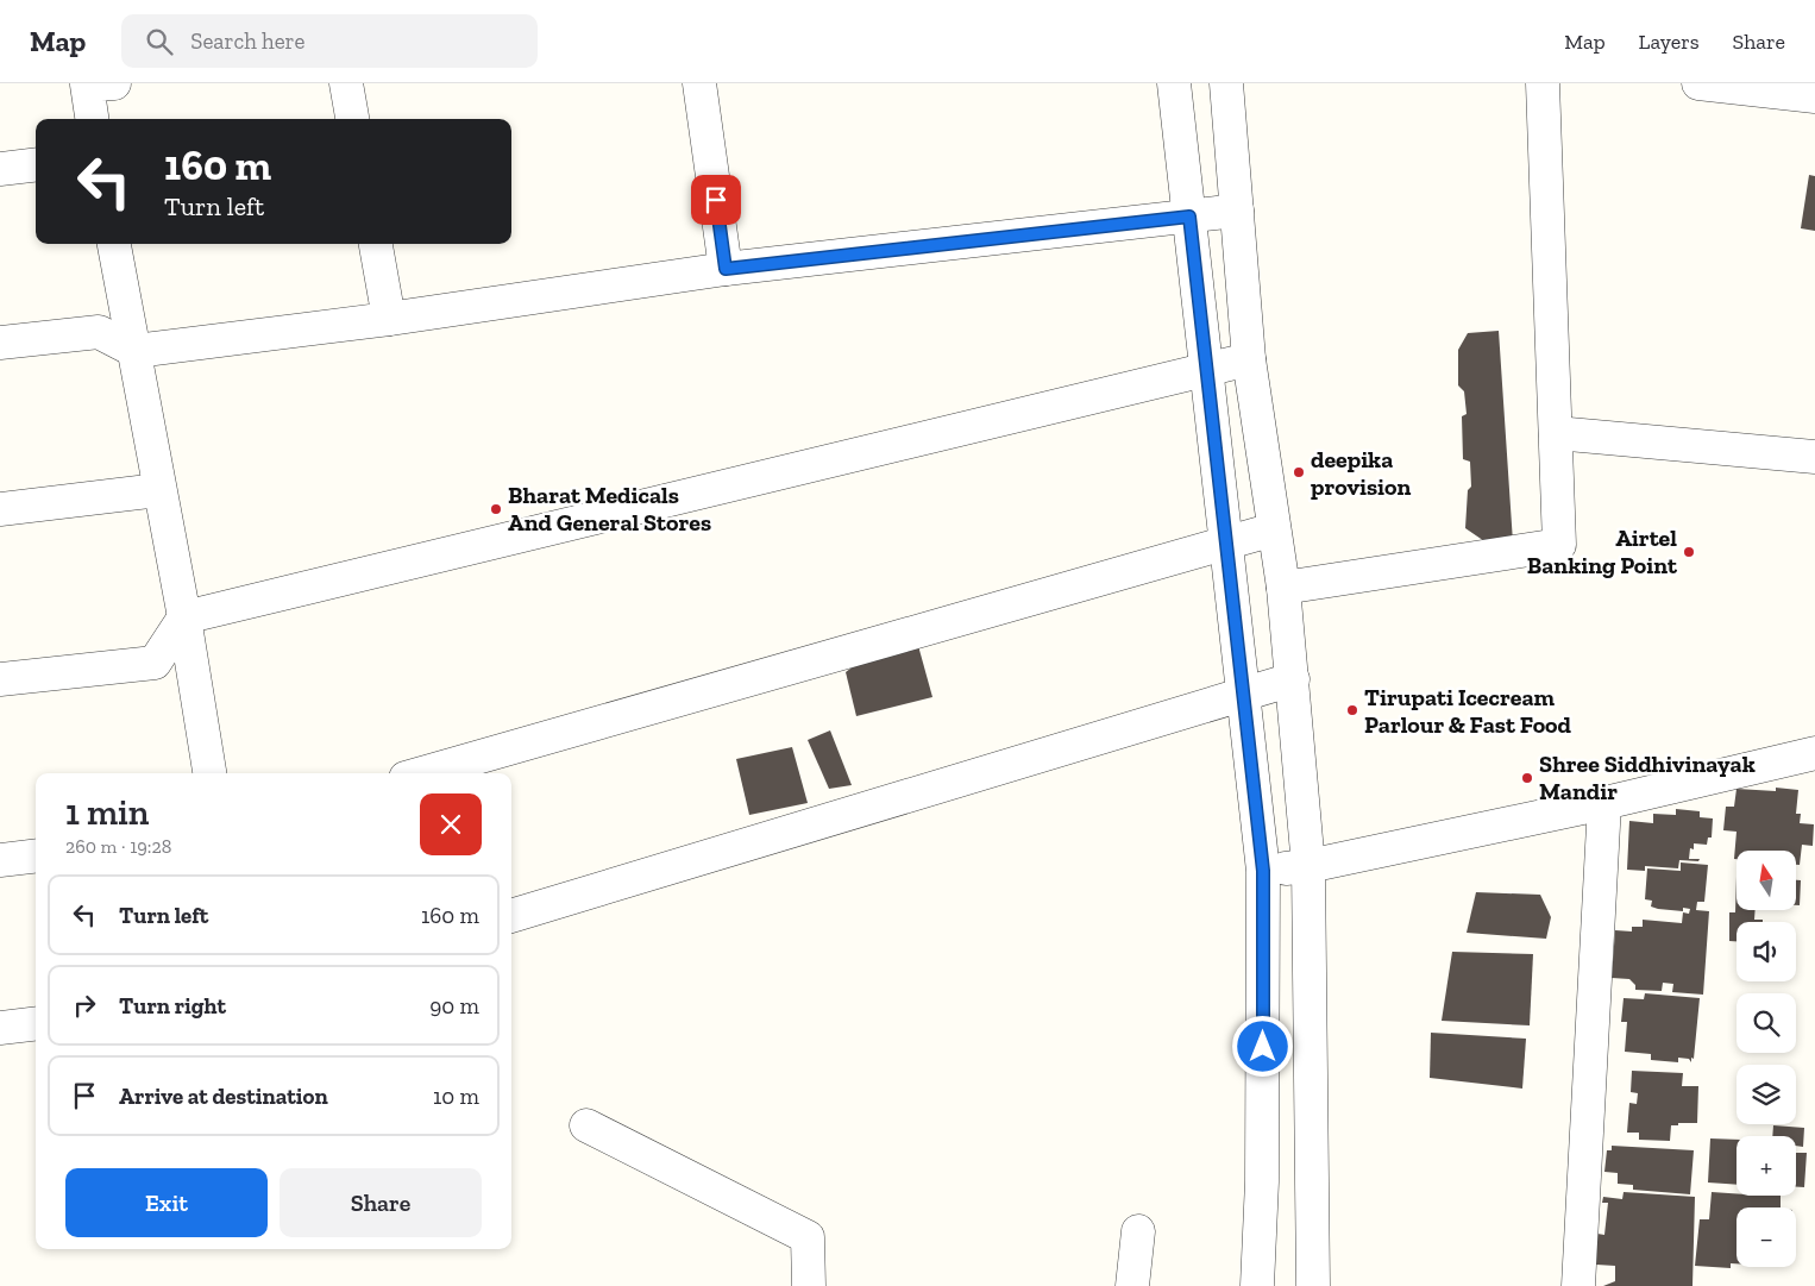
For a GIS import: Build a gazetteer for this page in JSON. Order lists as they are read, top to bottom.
{
  "places": [
    "deepika provision",
    "Bharat Medicals And General Stores",
    "Airtel Banking Point",
    "Tirupati Icecream Parlour & Fast Food",
    "Shree Siddhivinayak Mandir"
  ],
  "north": "top",
  "page": {
    "header": "Map",
    "search": "Search here",
    "nav": ["Map", "Layers", "Share"],
    "turn": ["160 m", "Turn left"],
    "heading": ["1 min", "260 m · 19:28"],
    "map_buttons": ["+", "−"],
    "list": [
      {
        "name": "Turn left",
        "value": "160 m"
      },
      {
        "name": "Turn right",
        "value": "90 m"
      },
      {
        "name": "Arrive at destination",
        "value": "10 m"
      }
    ],
    "buttons": ["Exit", "Share"]
  }
}
